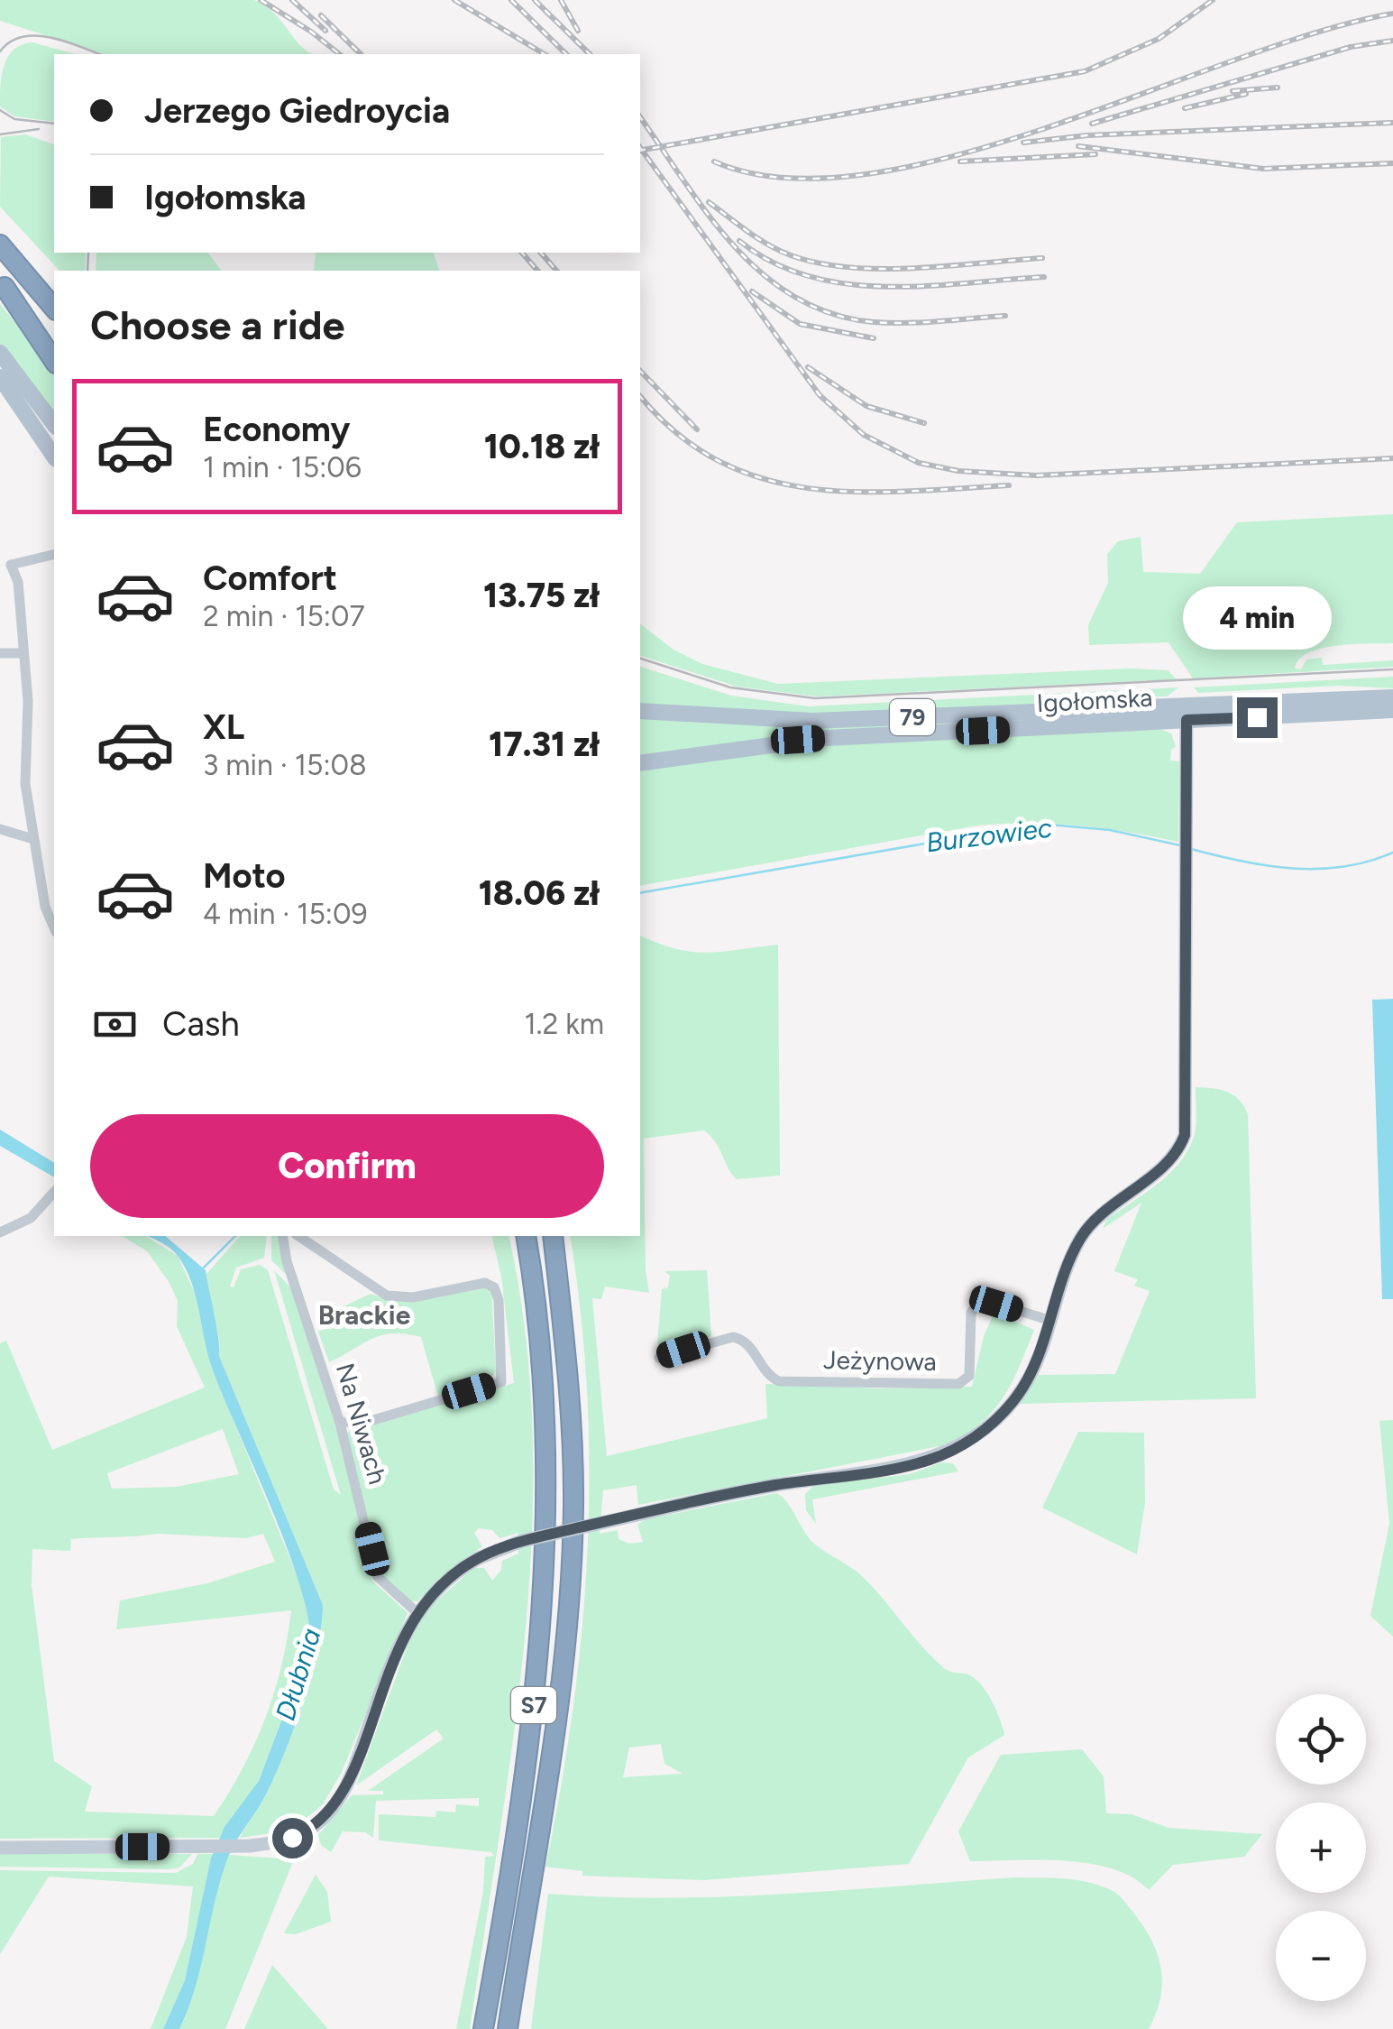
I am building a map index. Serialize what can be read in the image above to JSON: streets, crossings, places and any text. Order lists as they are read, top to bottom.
{
  "streets": {
    "highway": ["S7"],
    "main road": ["Igołomska", "79"],
    "street": ["Jeżynowa", "Na Niwach"]
  },
  "districts": ["Brackie"],
  "water": ["Burzowiec", "Dłubnia"],
  "page": {
    "banner": ["Jerzego Giedroycia", "Igołomska"],
    "heading": "Choose a ride",
    "list": [
      {
        "name": "Economy",
        "note": "1 min · 15:06",
        "value": "10.18 zł"
      },
      {
        "name": "Comfort",
        "note": "2 min · 15:07",
        "value": "13.75 zł"
      },
      {
        "name": "XL",
        "note": "3 min · 15:08",
        "value": "17.31 zł"
      },
      {
        "name": "Moto",
        "note": "4 min · 15:09",
        "value": "18.06 zł"
      }
    ],
    "bubble": "4 min",
    "pay": ["Cash", "1.2 km"],
    "buttons": "Confirm",
    "map_buttons": ["+", "−"]
  }
}
